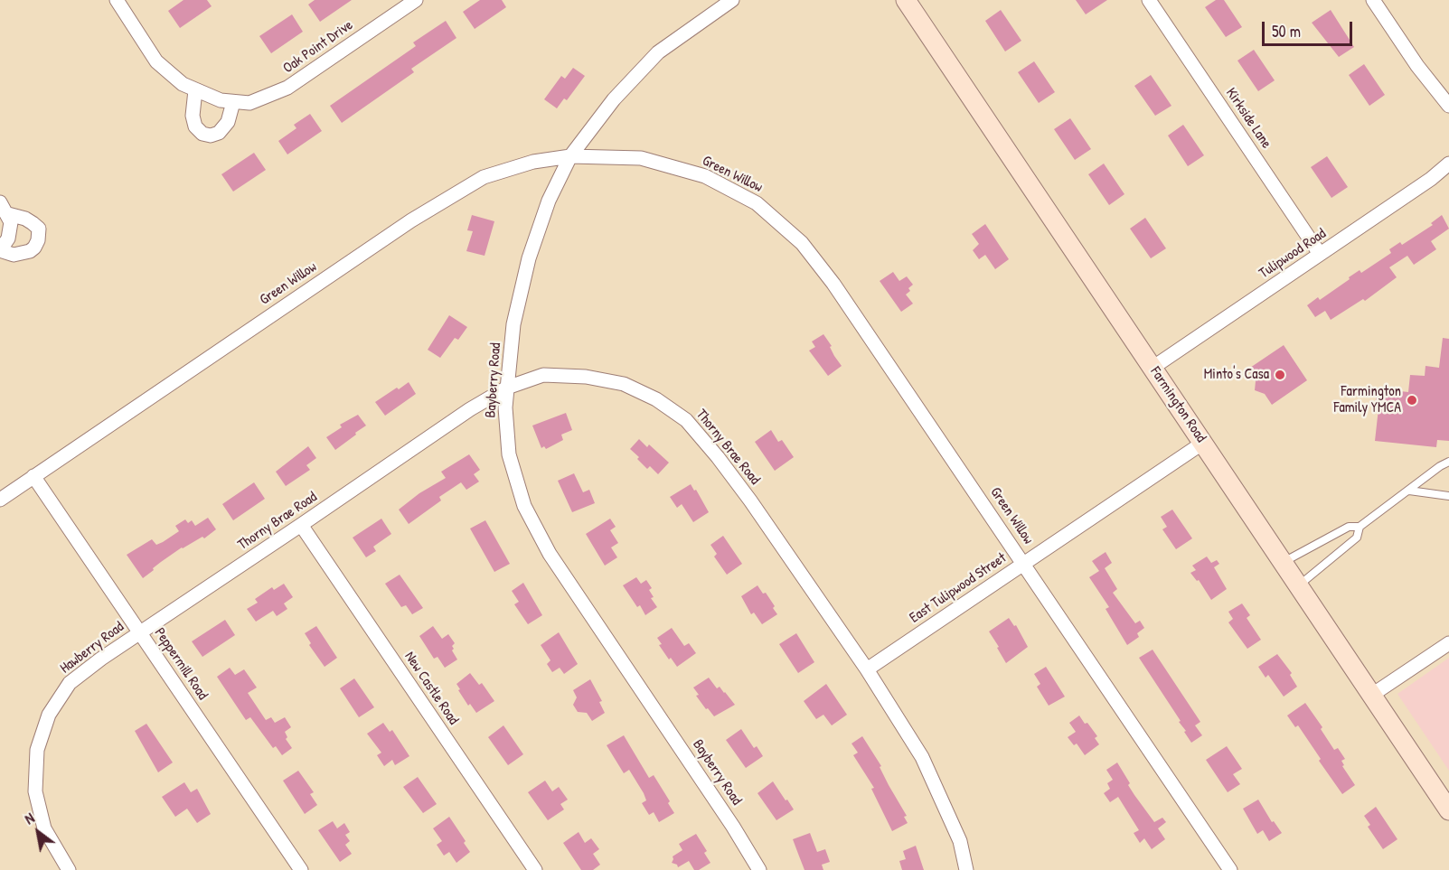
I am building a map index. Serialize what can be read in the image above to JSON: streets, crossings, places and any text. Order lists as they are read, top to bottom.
{
  "streets": {
    "street": [
      "Oak Point Drive",
      "Kirkside Lane",
      "Green Willow",
      "Tulipwood Road",
      "Bayberry Road",
      "Farmington Road",
      "Thorny Brae Road",
      "East Tulipwood Street",
      "Hawberry Road",
      "Peppermill Road",
      "New Castle Road"
    ]
  },
  "crossings": [
    ["Kirkside Lane", "Tulipwood Road"],
    ["Green Willow", "Bayberry Road"],
    ["Green Willow", "East Tulipwood Street"],
    ["Green Willow", "Peppermill Road"],
    ["Tulipwood Road", "Farmington Road"],
    ["Bayberry Road", "Thorny Brae Road"],
    ["Farmington Road", "East Tulipwood Street"],
    ["Thorny Brae Road", "East Tulipwood Street"],
    ["Thorny Brae Road", "Hawberry Road"],
    ["Thorny Brae Road", "Peppermill Road"],
    ["Thorny Brae Road", "New Castle Road"],
    ["Hawberry Road", "Peppermill Road"]
  ],
  "places": ["Minto's Casa", "Farmington Family YMCA"],
  "scale_bar": "50 m",
  "north": "top left"
}
